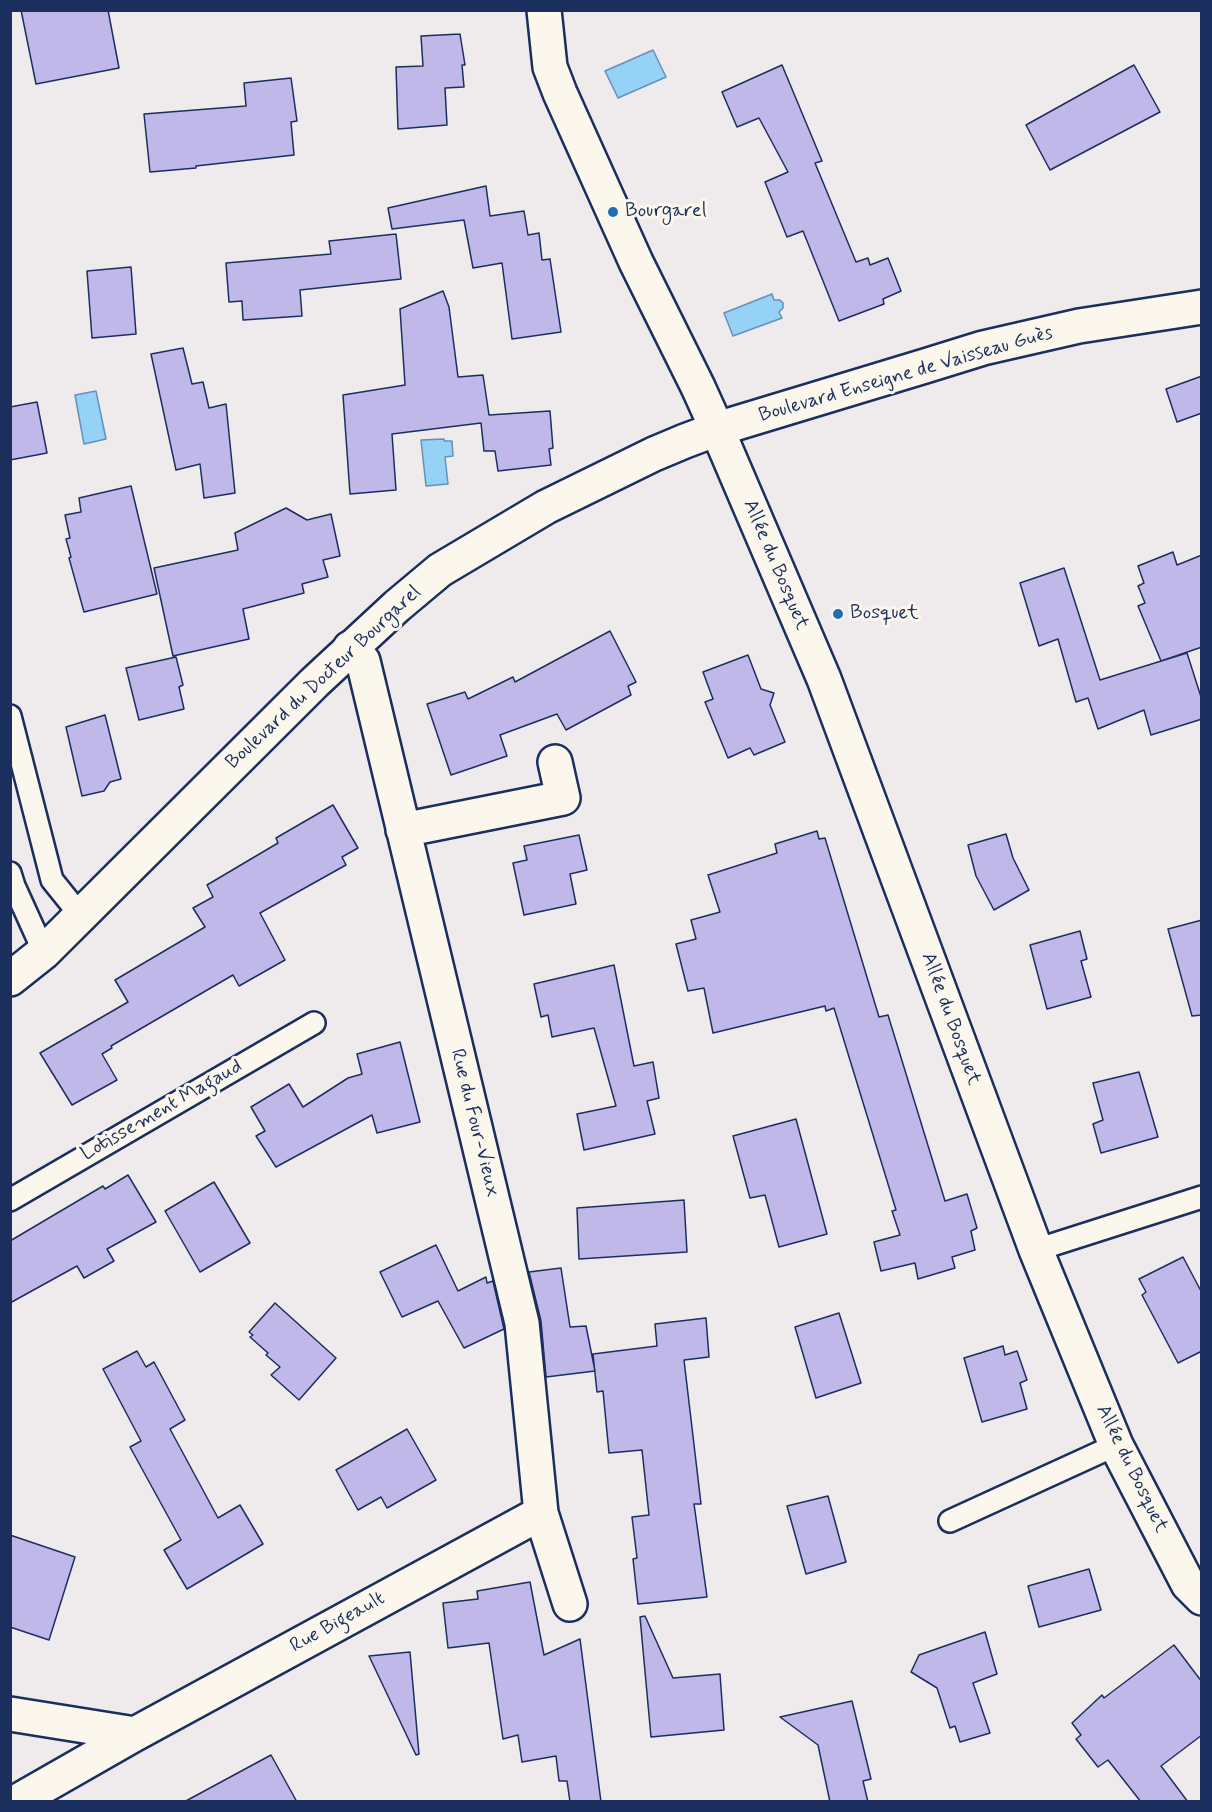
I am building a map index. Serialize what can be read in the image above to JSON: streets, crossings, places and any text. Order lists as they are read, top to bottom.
{
  "streets": {
    "street": [
      "Boulevard Enseigne de Vaisseau Guès",
      "Allée du Bosquet",
      "Boulevard du Docteur Bourgarel",
      "Rue du Four-Vieux",
      "Rue Bigeault"
    ],
    "lane": ["Lotissement Magaud"]
  },
  "crossings": [
    ["Boulevard Enseigne de Vaisseau Guès", "Allée du Bosquet"],
    ["Boulevard Enseigne de Vaisseau Guès", "Boulevard du Docteur Bourgarel"],
    ["Allée du Bosquet", "Boulevard du Docteur Bourgarel"],
    ["Boulevard du Docteur Bourgarel", "Rue du Four-Vieux"],
    ["Rue du Four-Vieux", "Rue Bigeault"]
  ],
  "places": ["Bourgarel", "Bosquet"]
}
